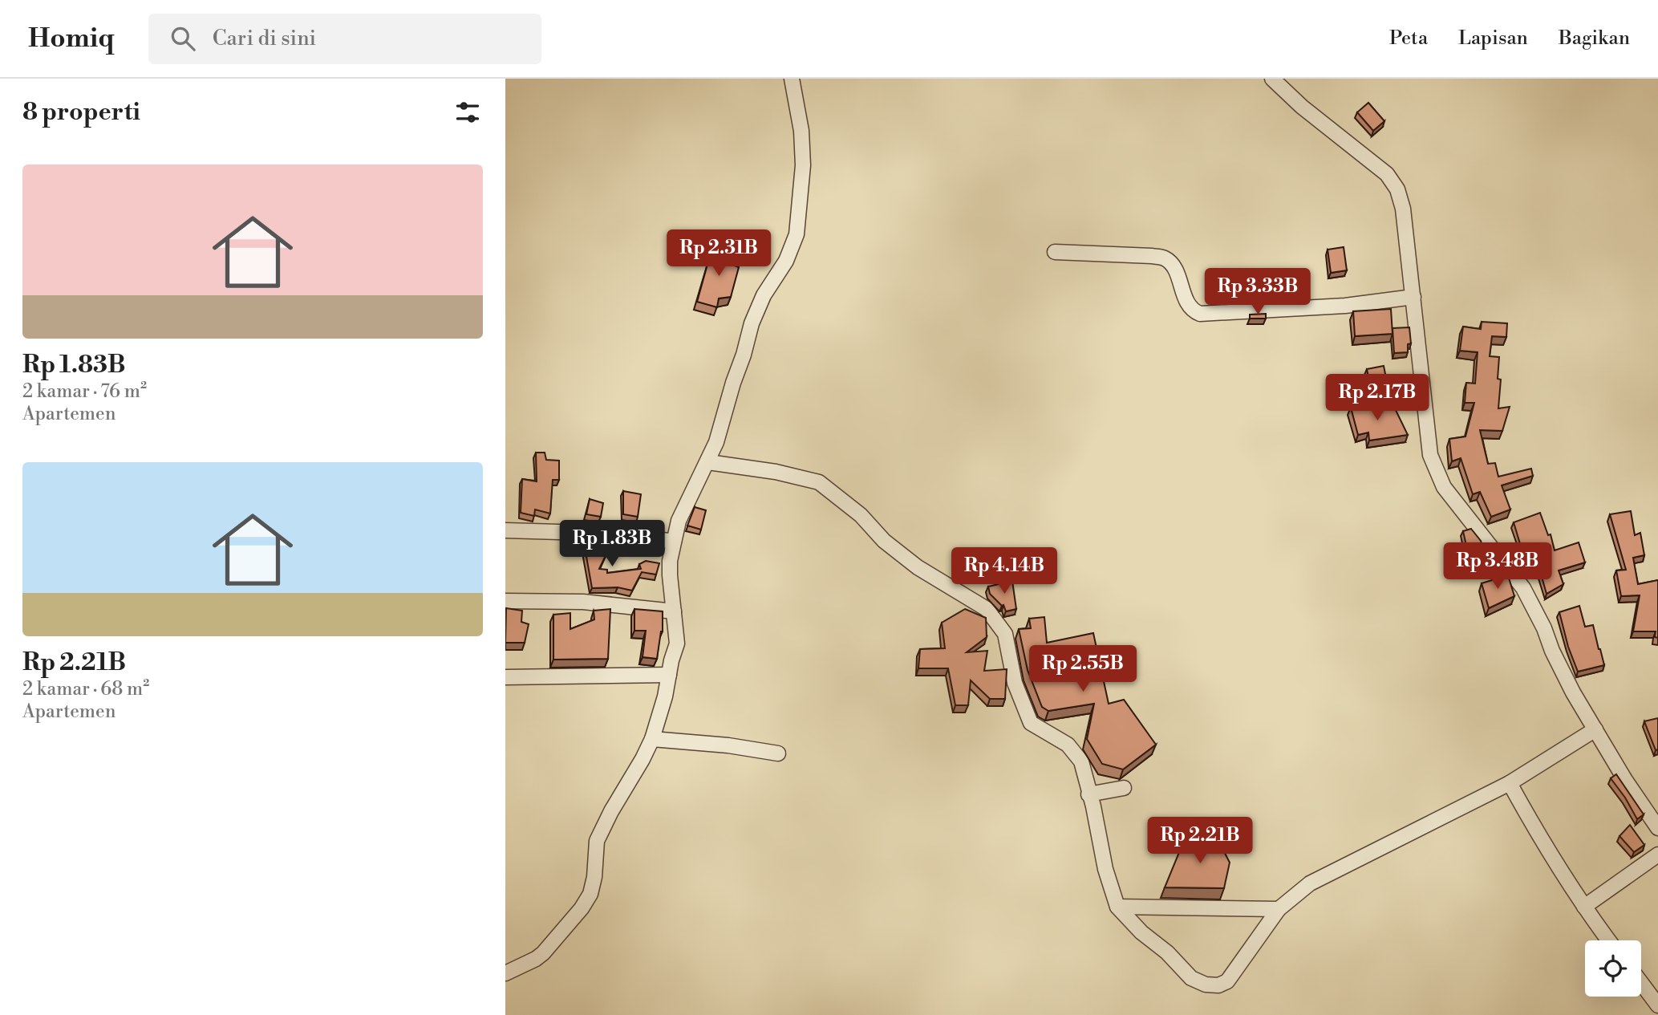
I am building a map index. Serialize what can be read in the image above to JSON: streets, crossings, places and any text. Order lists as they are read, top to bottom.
{
  "page": {
    "header": "Homiq",
    "search": "Cari di sini",
    "nav": ["Peta", "Lapisan", "Bagikan"],
    "heading": "8 properti",
    "list": [
      {
        "name": "Rp 1.83B",
        "note": "2 kamar · 76 m² · Apartemen"
      },
      {
        "name": "Rp 2.21B",
        "note": "2 kamar · 68 m² · Apartemen"
      }
    ],
    "price": [
      "Rp 2.31B",
      "Rp 3.33B",
      "Rp 2.17B",
      "Rp 1.83B",
      "Rp 3.48B",
      "Rp 4.14B",
      "Rp 2.55B",
      "Rp 2.21B"
    ]
  }
}
